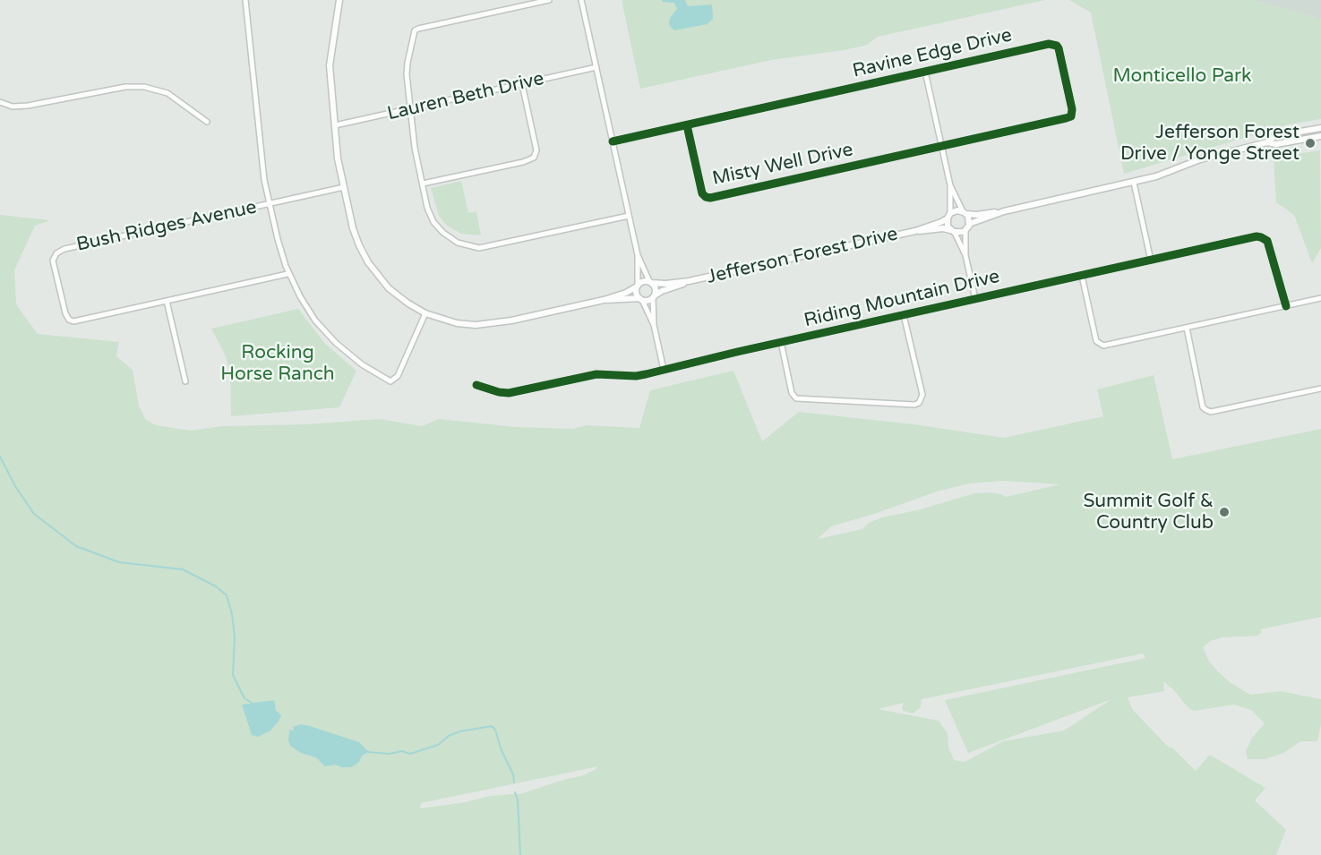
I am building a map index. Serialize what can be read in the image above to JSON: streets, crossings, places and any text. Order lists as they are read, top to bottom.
{
  "streets": {
    "street": [
      "Ravine Edge Drive",
      "Lauren Beth Drive",
      "Misty Well Drive",
      "Bush Ridges Avenue",
      "Jefferson Forest Drive",
      "Riding Mountain Drive"
    ]
  },
  "crossings": [
    ["Ravine Edge Drive", "Misty Well Drive"]
  ],
  "parks": ["Monticello Park", "Rocking Horse Ranch"],
  "places": ["Jefferson Forest Drive / Yonge Street", "Summit Golf & Country Club"]
}
